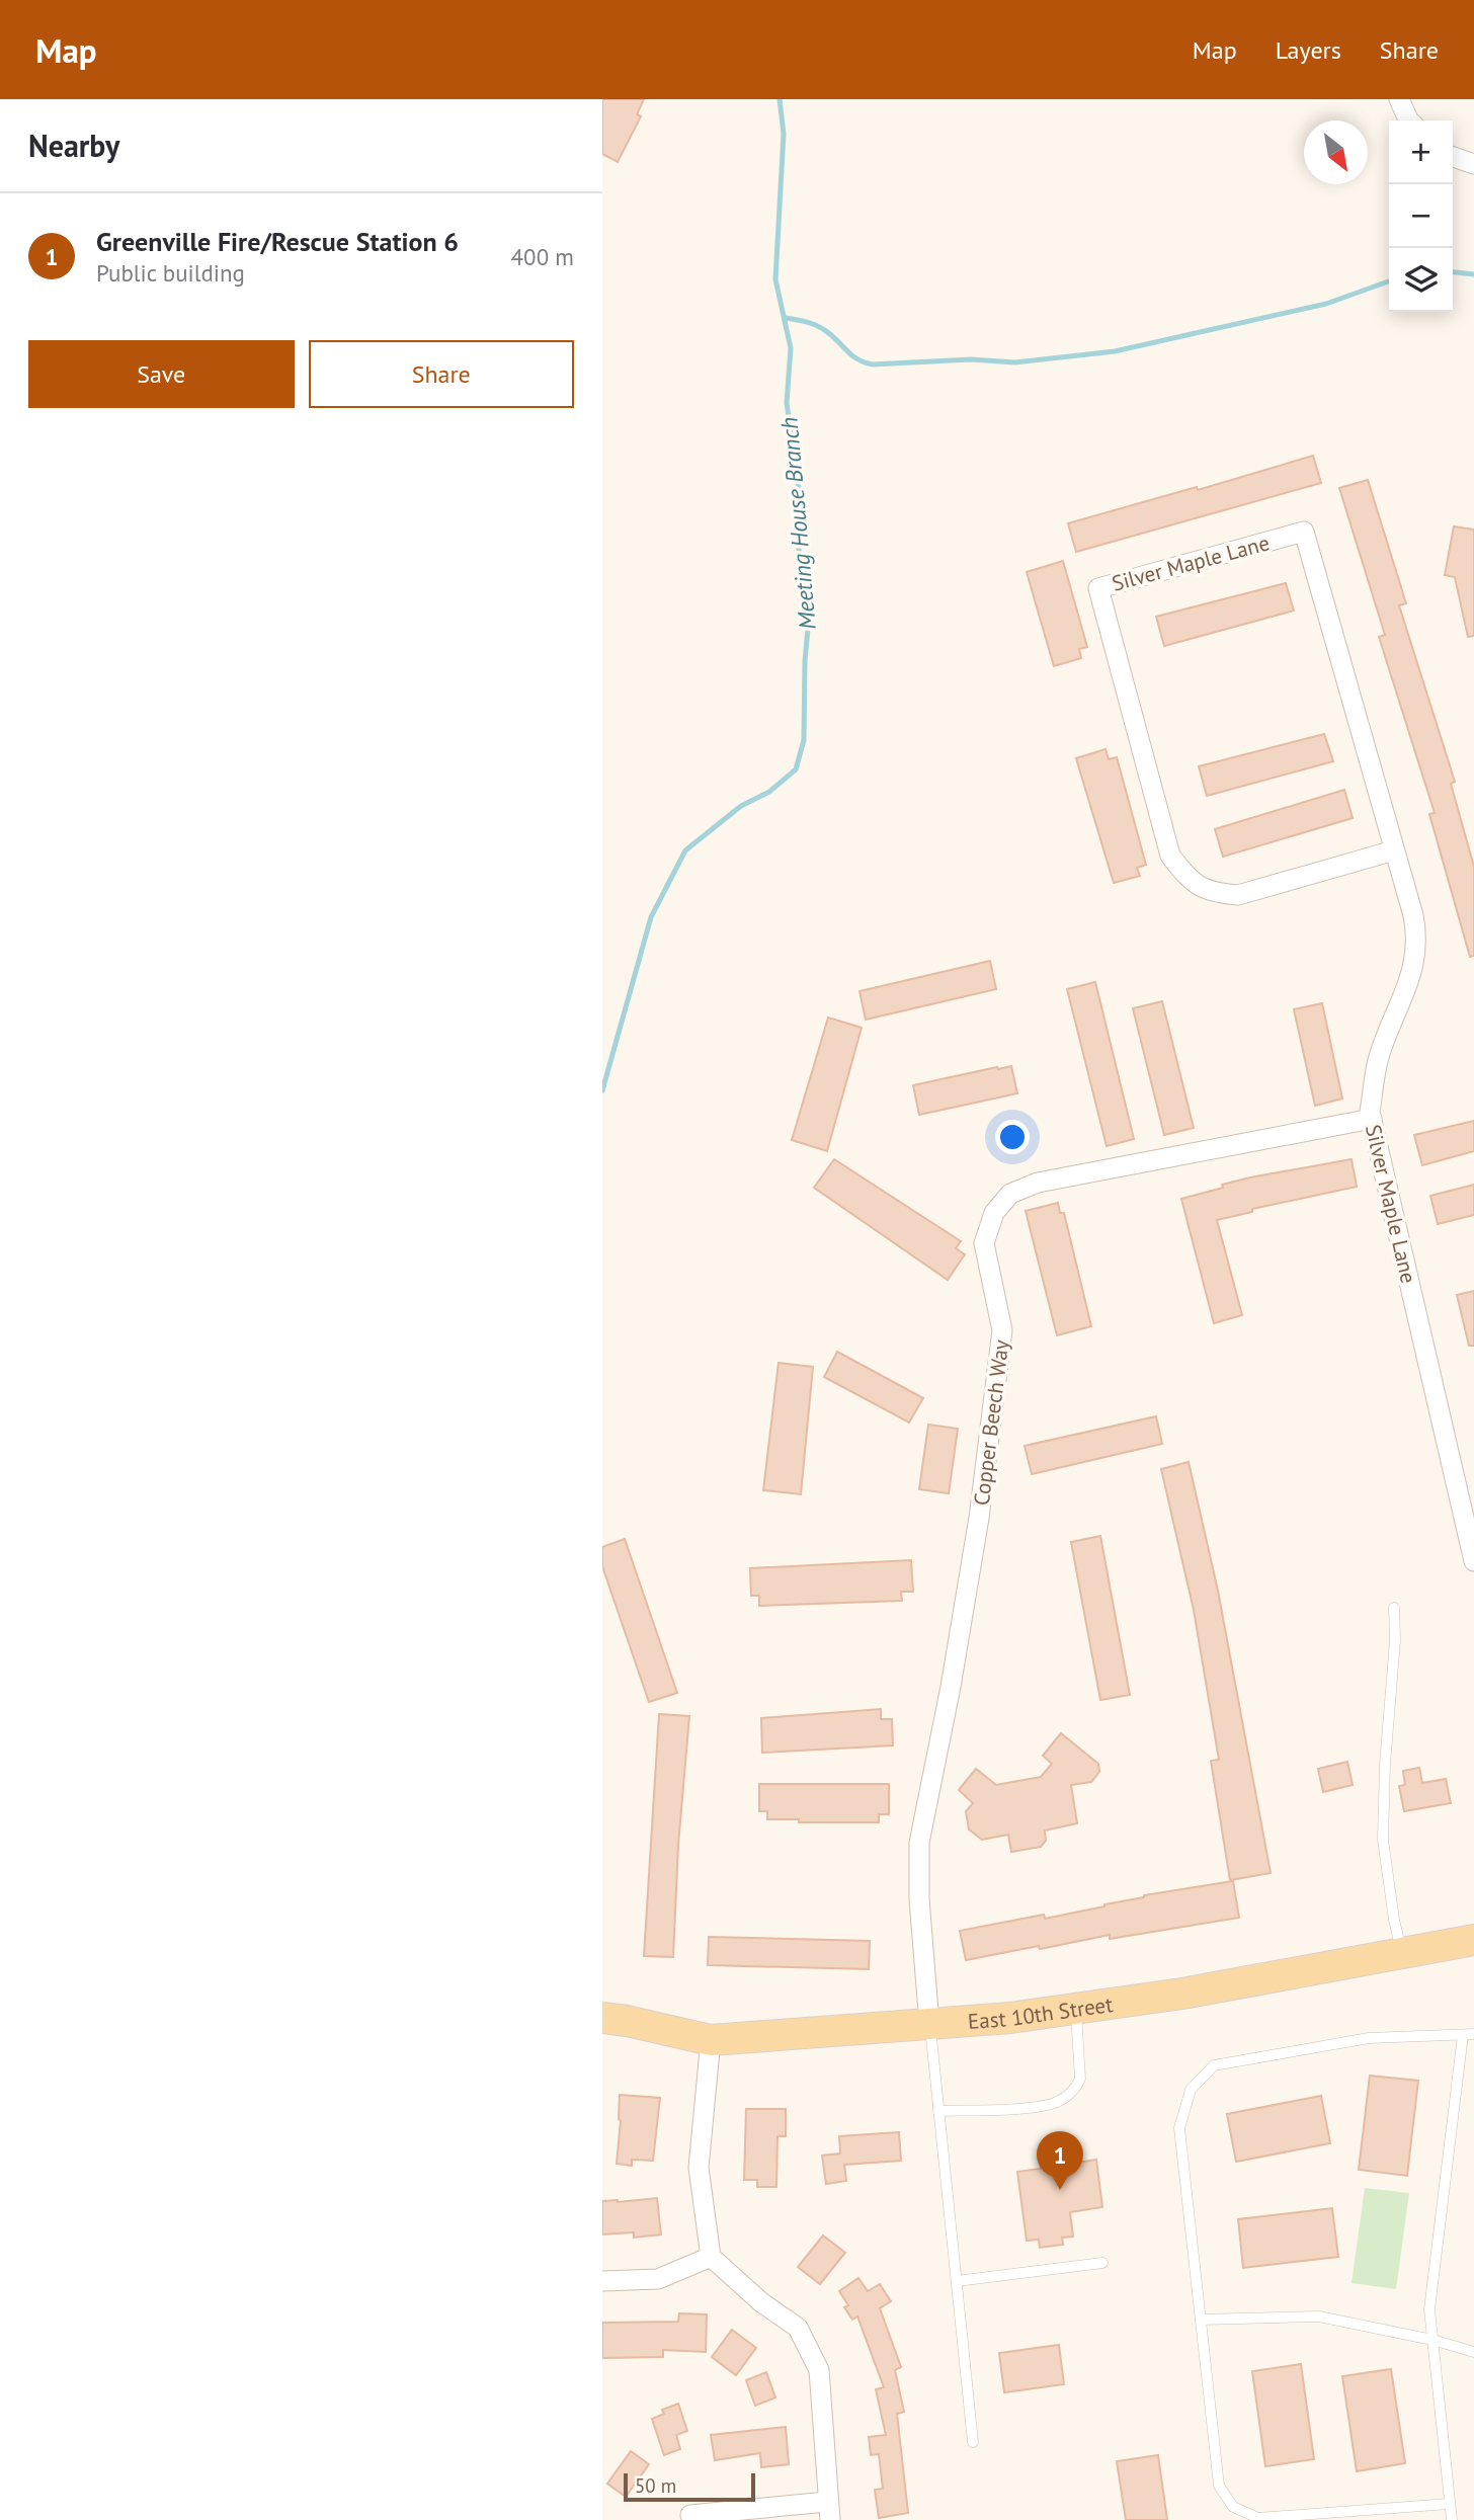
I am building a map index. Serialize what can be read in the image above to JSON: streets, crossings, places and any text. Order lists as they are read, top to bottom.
{
  "streets": {
    "main road": ["East 10th Street"],
    "street": ["Silver Maple Lane", "Copper Beech Way"]
  },
  "crossings": [
    ["Silver Maple Lane", "Copper Beech Way"],
    ["Copper Beech Way", "East 10th Street"]
  ],
  "water": ["Meeting House Branch"],
  "scale_bar": "50 m",
  "north": "bottom right",
  "page": {
    "header": "Map",
    "nav": ["Map", "Layers", "Share"],
    "heading": "Nearby",
    "map_buttons": ["+", "−"],
    "list": [
      {
        "mark": "1",
        "name": "Greenville Fire/Rescue Station 6",
        "note": "Public building",
        "value": "400 m"
      }
    ],
    "buttons": ["Save", "Share"],
    "pins": "1",
    "scale": "50 m"
  }
}
